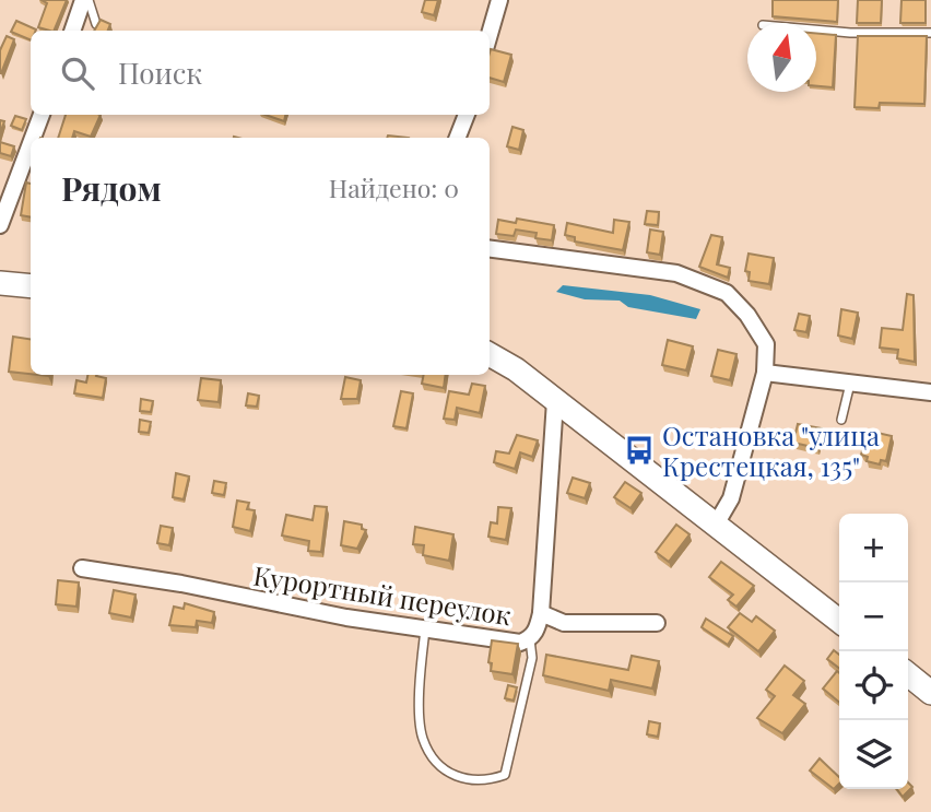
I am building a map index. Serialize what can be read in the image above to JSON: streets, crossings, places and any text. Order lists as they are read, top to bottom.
{
  "streets": {
    "street": ["Курортный переулок"]
  },
  "places": {
    "bus stop": ["Остановка \"улица Крестецкая, 135\""]
  },
  "north": "top",
  "page": {
    "search": "Поиск",
    "heading": ["Рядом", "Найдено: 0"],
    "map_buttons": ["+", "−"]
  }
}
